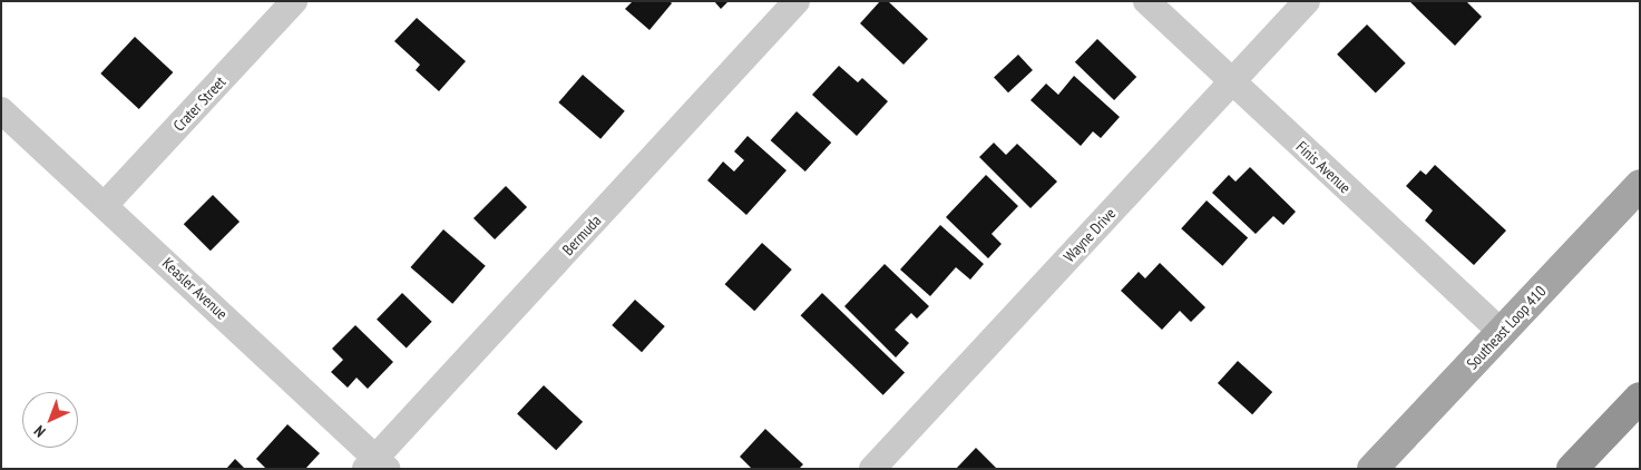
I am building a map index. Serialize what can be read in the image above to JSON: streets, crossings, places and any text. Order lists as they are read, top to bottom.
{
  "streets": {
    "main road": ["Southeast Loop 410"],
    "street": [
      "Crater Street",
      "Finis Avenue",
      "Bermuda",
      "Wayne Drive",
      "Keasler Avenue"
    ]
  },
  "crossings": [
    ["Crater Street", "Keasler Avenue"],
    ["Finis Avenue", "Wayne Drive"],
    ["Finis Avenue", "Southeast Loop 410"],
    ["Bermuda", "Keasler Avenue"]
  ],
  "north": "bottom left"
}
